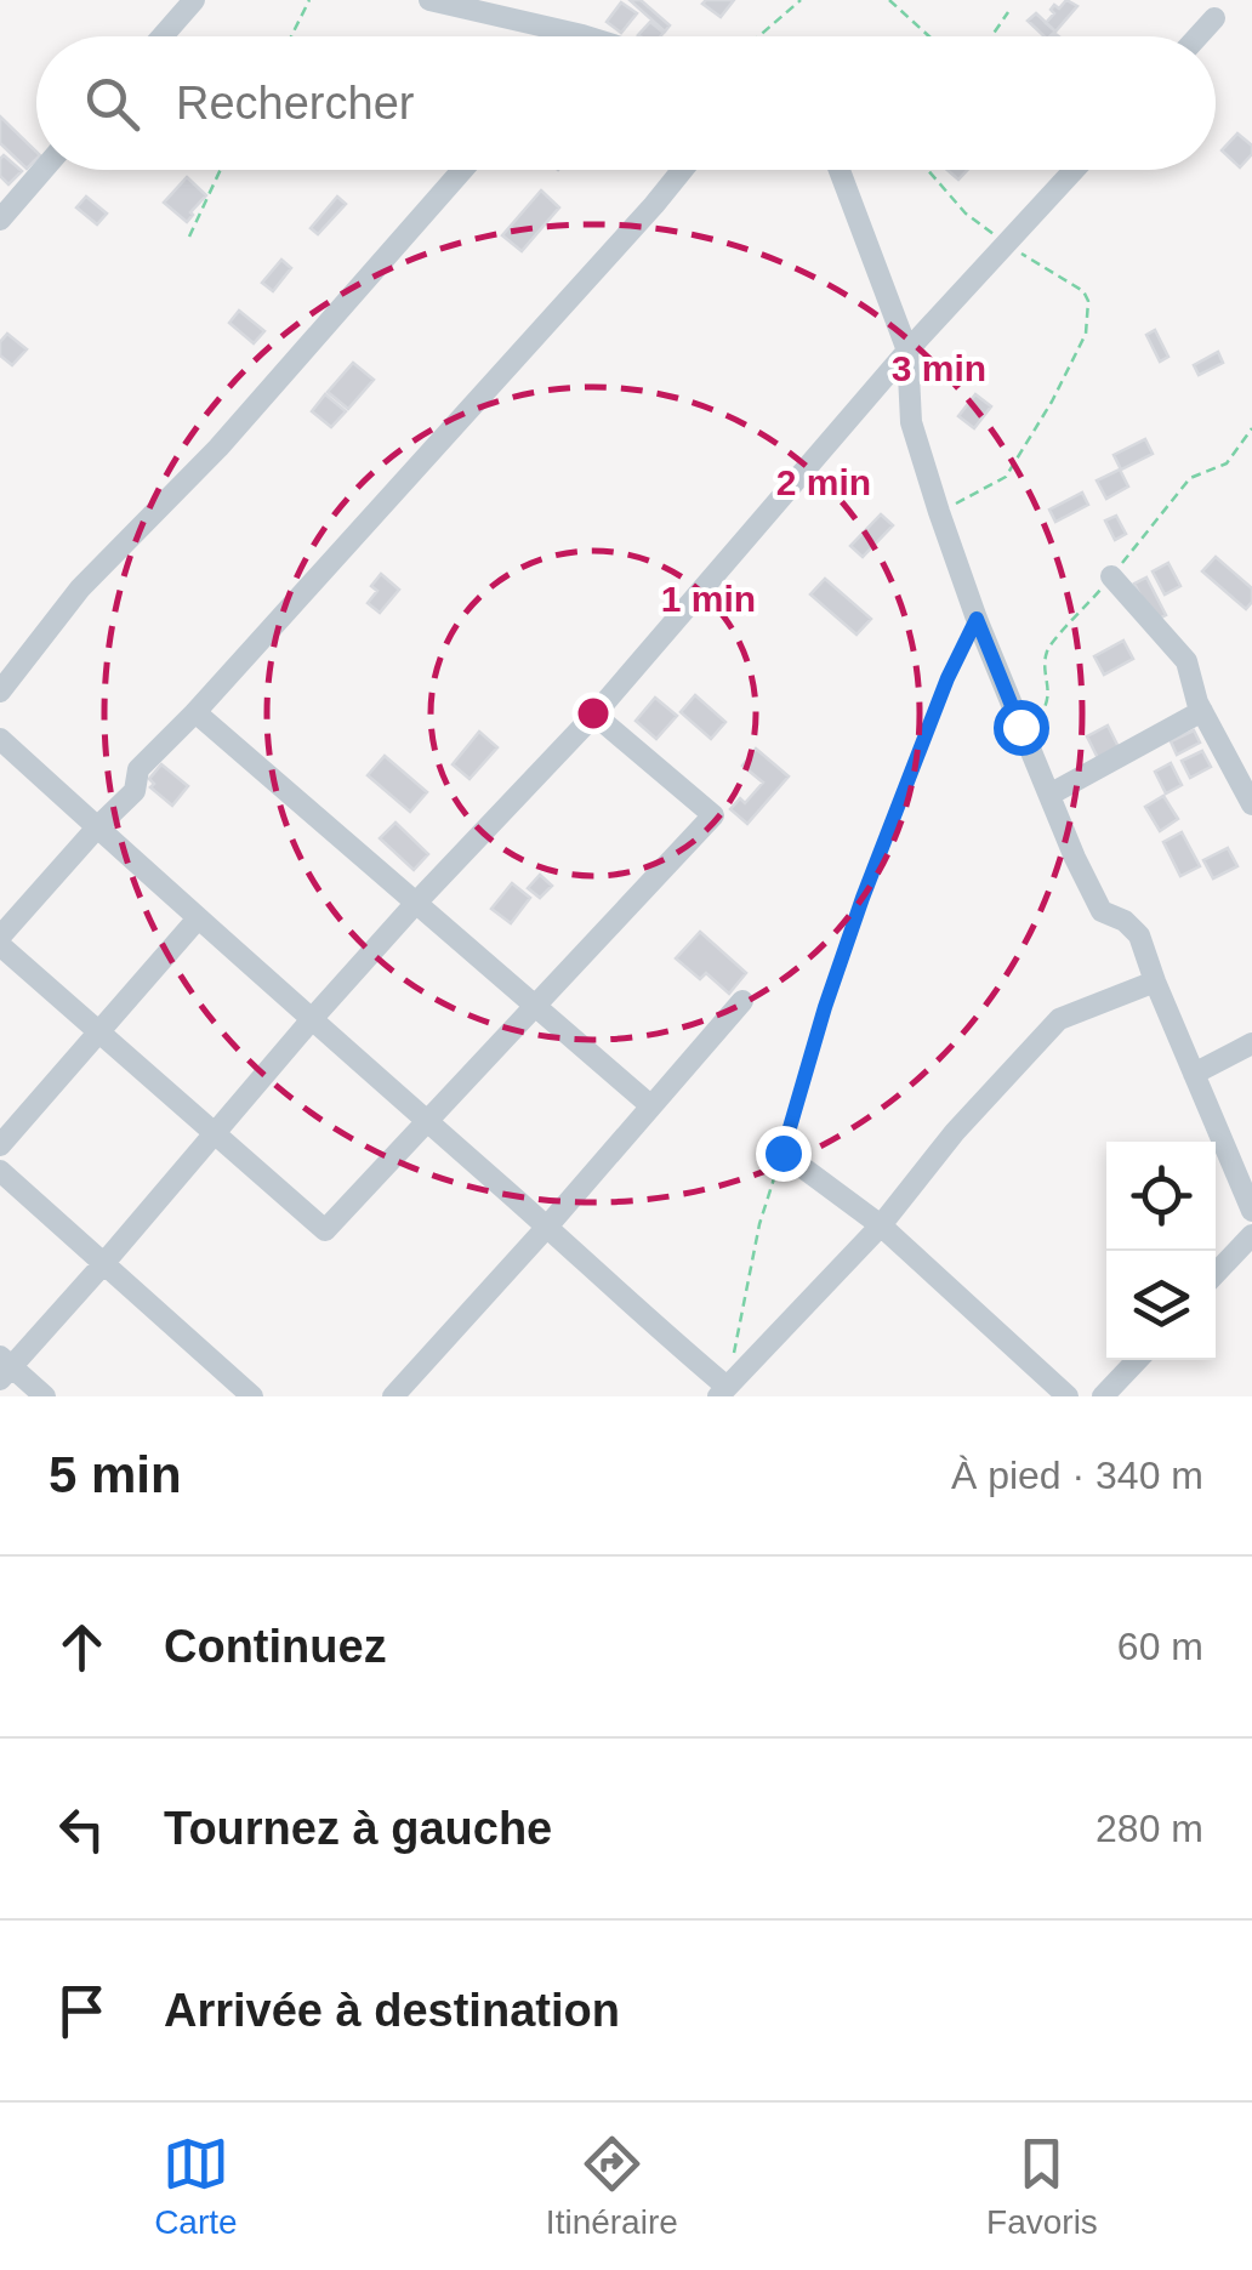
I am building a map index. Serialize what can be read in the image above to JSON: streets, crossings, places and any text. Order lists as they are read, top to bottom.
{
  "page": {
    "search": "Rechercher",
    "heading": ["5 min", "À pied · 340 m"],
    "list": [
      ["Continuez", "60 m"],
      ["Tournez à gauche", "280 m"],
      "Arrivée à destination"
    ],
    "nav": ["Carte", "Itinéraire", "Favoris"]
  },
  "rings": ["3 min", "2 min", "1 min"]
}
